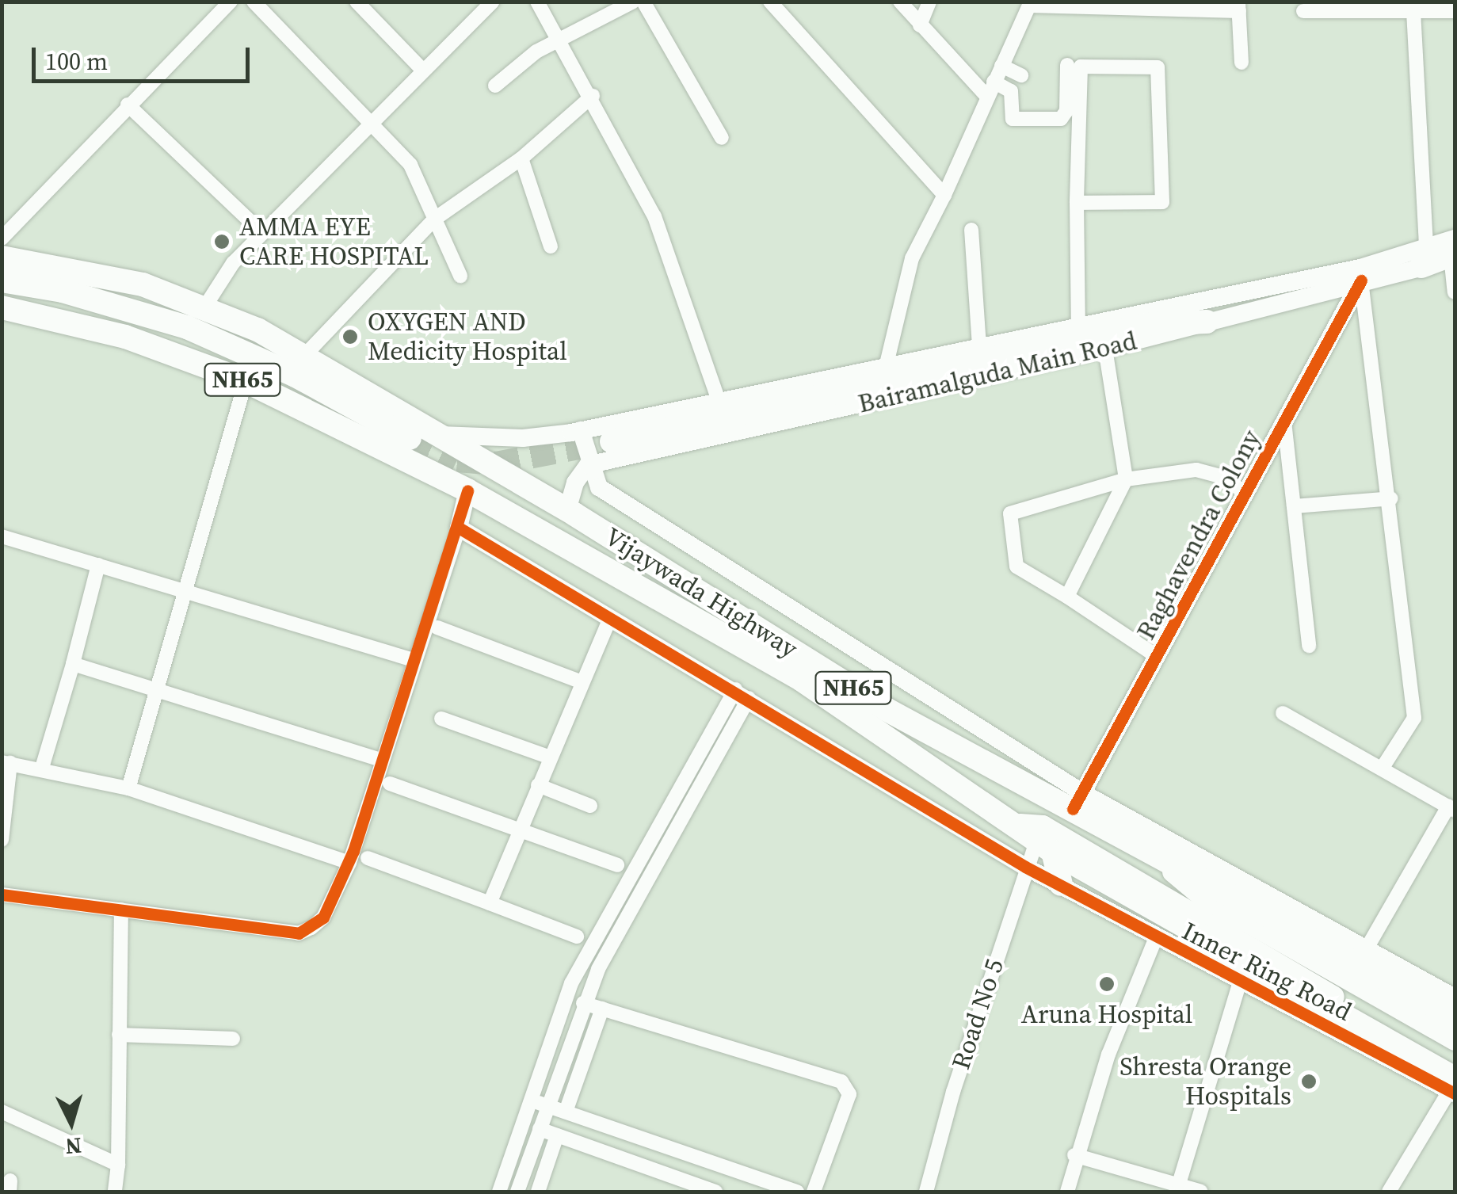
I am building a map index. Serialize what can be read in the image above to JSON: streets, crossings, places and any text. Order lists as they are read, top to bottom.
{
  "streets": {
    "highway": ["NH65", "Vijaywada Highway"],
    "street": [
      "Bairamalguda Main Road",
      "Raghavendra Colony",
      "Inner Ring Road",
      "Road No 5"
    ]
  },
  "crossings": [
    ["Bairamalguda Main Road", "Raghavendra Colony"],
    ["NH65", "Vijaywada Highway"],
    ["NH65", "Inner Ring Road"],
    ["NH65", "Road No 5"],
    ["Raghavendra Colony", "Vijaywada Highway"],
    ["Vijaywada Highway", "Road No 5"],
    ["Inner Ring Road", "Road No 5"]
  ],
  "places": [
    "AMMA EYE CARE HOSPITAL",
    "OXYGEN AND Medicity Hospital",
    "Aruna Hospital",
    "Shresta Orange Hospitals"
  ],
  "scale_bar": "100 m",
  "north": "bottom"
}
